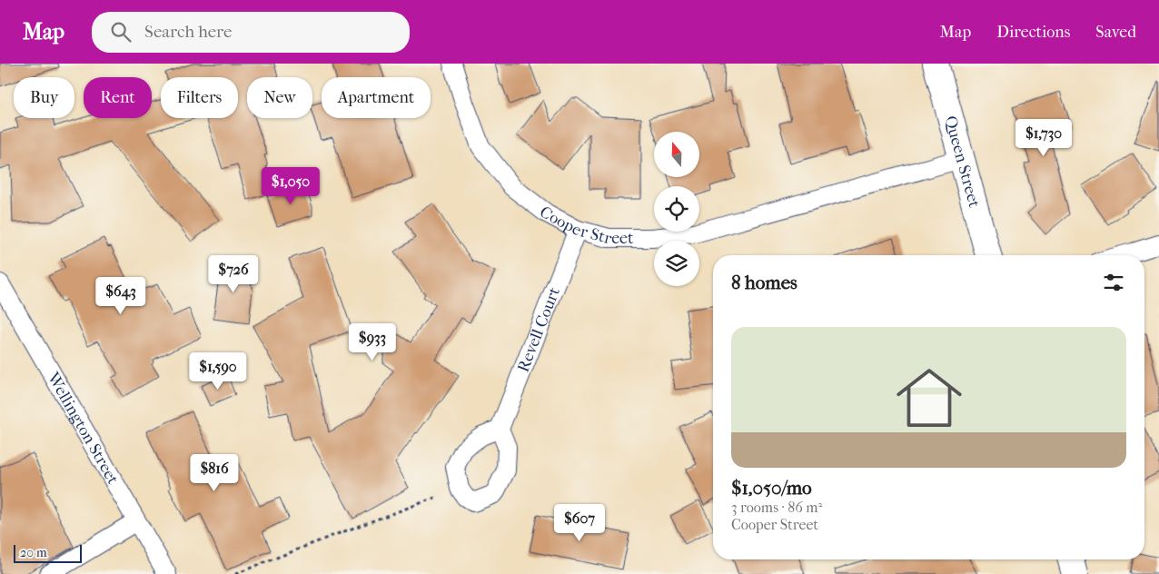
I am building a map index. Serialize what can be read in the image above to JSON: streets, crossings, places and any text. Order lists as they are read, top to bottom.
{
  "streets": {
    "street": [
      "Queen Street",
      "Cooper Street",
      "Revell Court",
      "Wellington Street"
    ]
  },
  "crossings": [
    ["Queen Street", "Cooper Street"],
    ["Cooper Street", "Revell Court"]
  ],
  "scale_bar": "20 m",
  "north": "top",
  "page": {
    "header": "Map",
    "search": "Search here",
    "nav": ["Map", "Directions", "Saved"],
    "chip": [
      "Buy",
      "Rent",
      "Filters",
      "New",
      "Apartment"
    ],
    "price": [
      "$1,730",
      "$1,050",
      "$726",
      "$643",
      "$933",
      "$1,590",
      "$816",
      "$607"
    ],
    "heading": "8 homes",
    "list": [
      {
        "name": "$1,050/mo",
        "note": "3 rooms · 86 m² · Cooper Street"
      }
    ],
    "scale": "20 m"
  }
}
